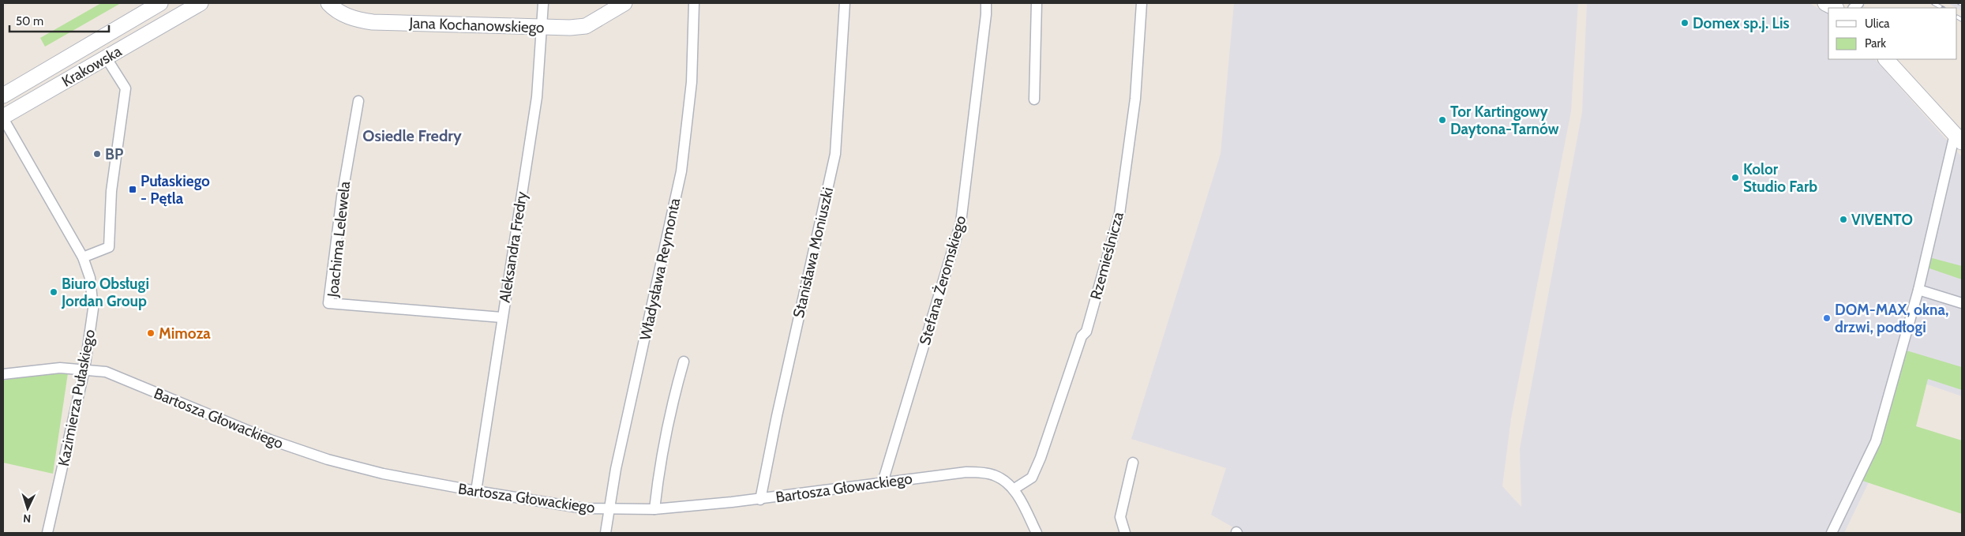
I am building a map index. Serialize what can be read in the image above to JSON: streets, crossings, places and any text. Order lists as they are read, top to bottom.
{
  "streets": {
    "street": [
      "Jana Kochanowskiego",
      "Krakowska",
      "Joachima Lelewela",
      "Aleksandra Fredry",
      "Stanisława Moniuszki",
      "Rzemieślnicza",
      "Władysława Reymonta",
      "Stefana Żeromskiego",
      "Kazimierza Pułaskiego",
      "Bartosza Głowackiego"
    ]
  },
  "crossings": [
    ["Jana Kochanowskiego", "Aleksandra Fredry"],
    ["Krakowska", "Kazimierza Pułaskiego"],
    ["Joachima Lelewela", "Aleksandra Fredry"],
    ["Aleksandra Fredry", "Bartosza Głowackiego"],
    ["Stanisława Moniuszki", "Bartosza Głowackiego"],
    ["Rzemieślnicza", "Bartosza Głowackiego"],
    ["Władysława Reymonta", "Bartosza Głowackiego"],
    ["Stefana Żeromskiego", "Bartosza Głowackiego"],
    ["Kazimierza Pułaskiego", "Bartosza Głowackiego"]
  ],
  "districts": ["Osiedle Fredry"],
  "places": {
    "other": [
      "Domex sp.j. Lis",
      "Tor Kartingowy Daytona-Tarnów",
      "BP",
      "Kolor Studio Farb",
      "VIVENTO",
      "Biuro Obsługi Jordan Group",
      "DOM-MAX, okna, drzwi, podłogi",
      "Mimoza"
    ],
    "transit": ["Pułaskiego - Pętla"]
  },
  "legend": ["Ulica", "Park"],
  "scale_bar": "50 m",
  "north": "bottom"
}
